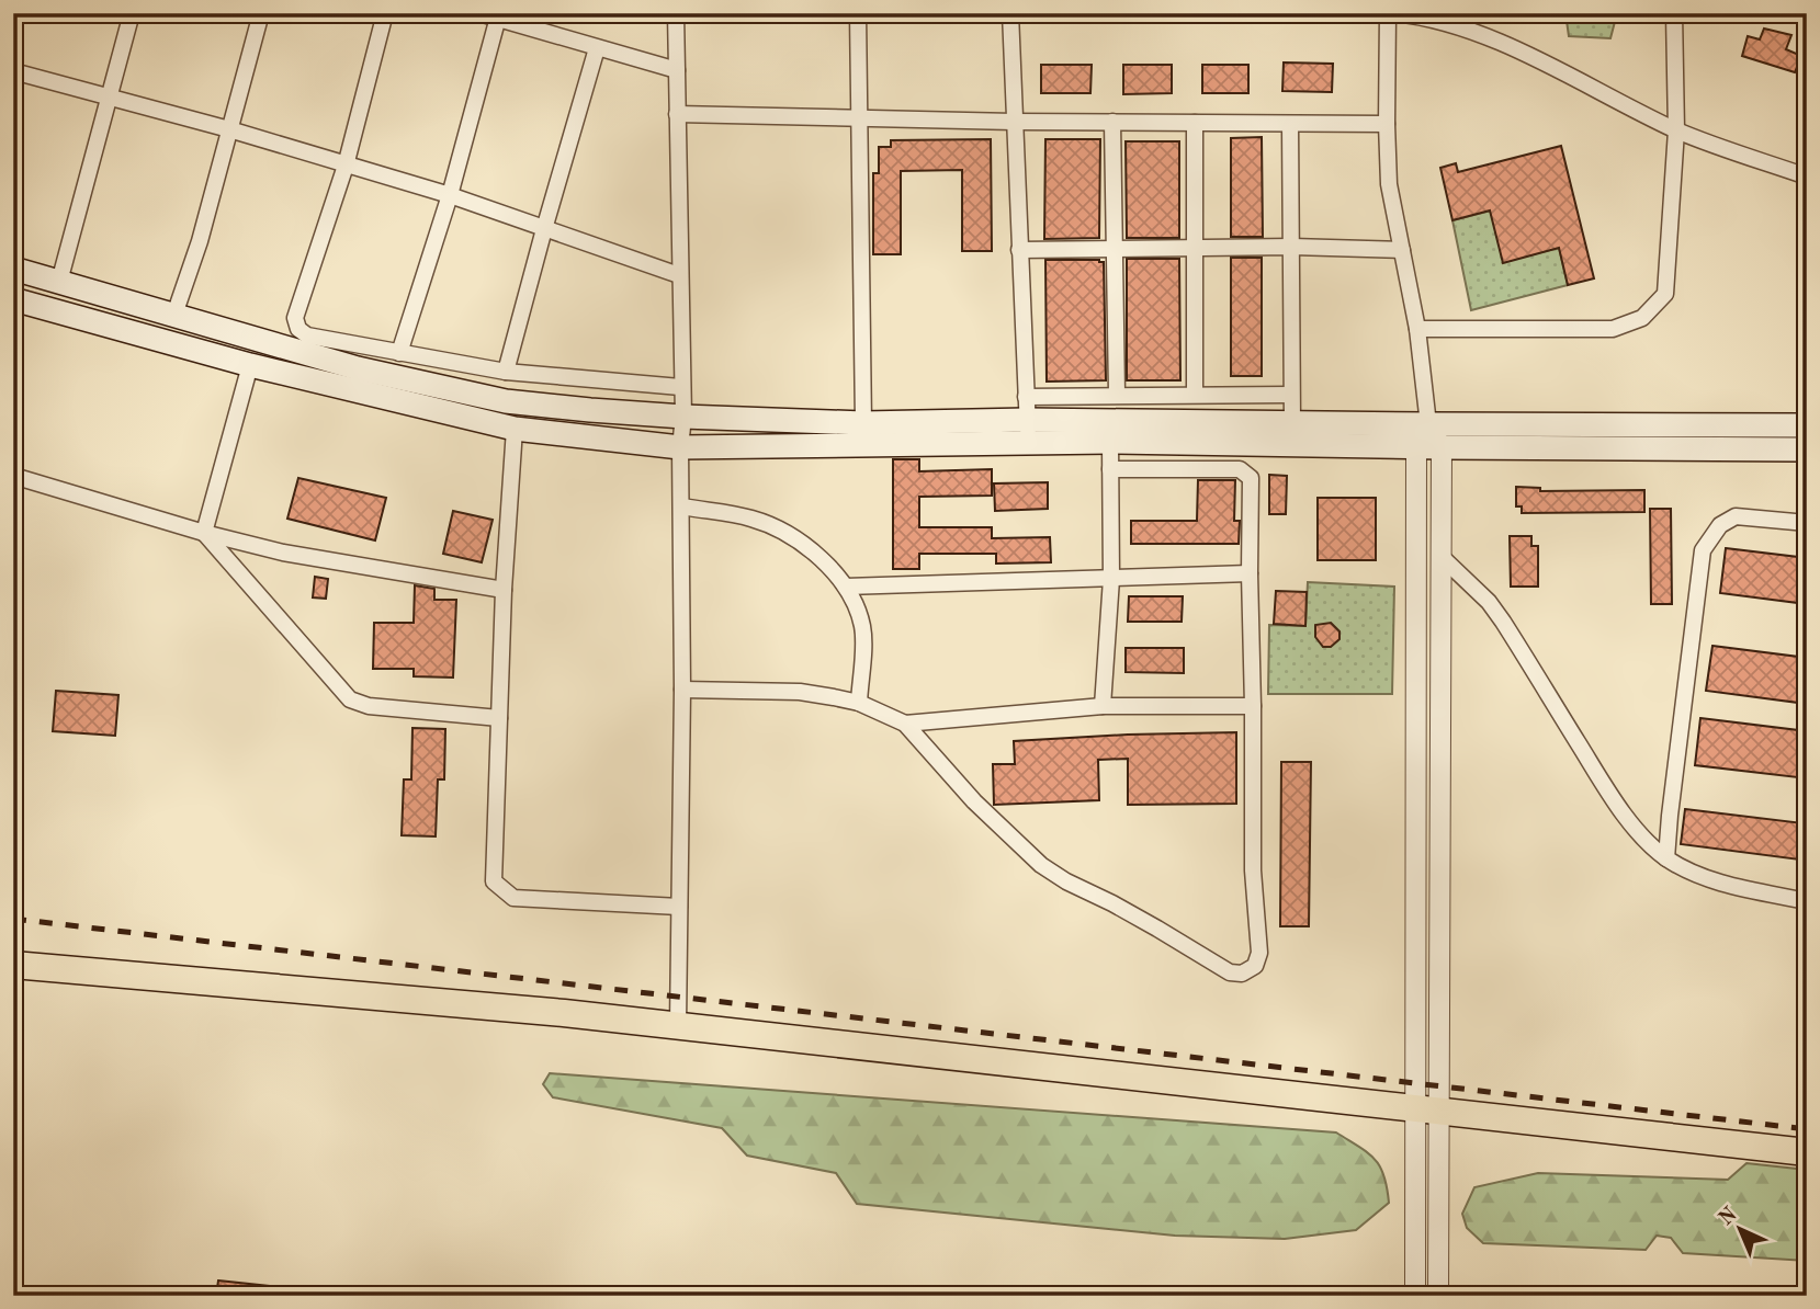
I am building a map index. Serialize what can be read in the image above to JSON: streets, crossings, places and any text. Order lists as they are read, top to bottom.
{
  "north": "top left"
}
